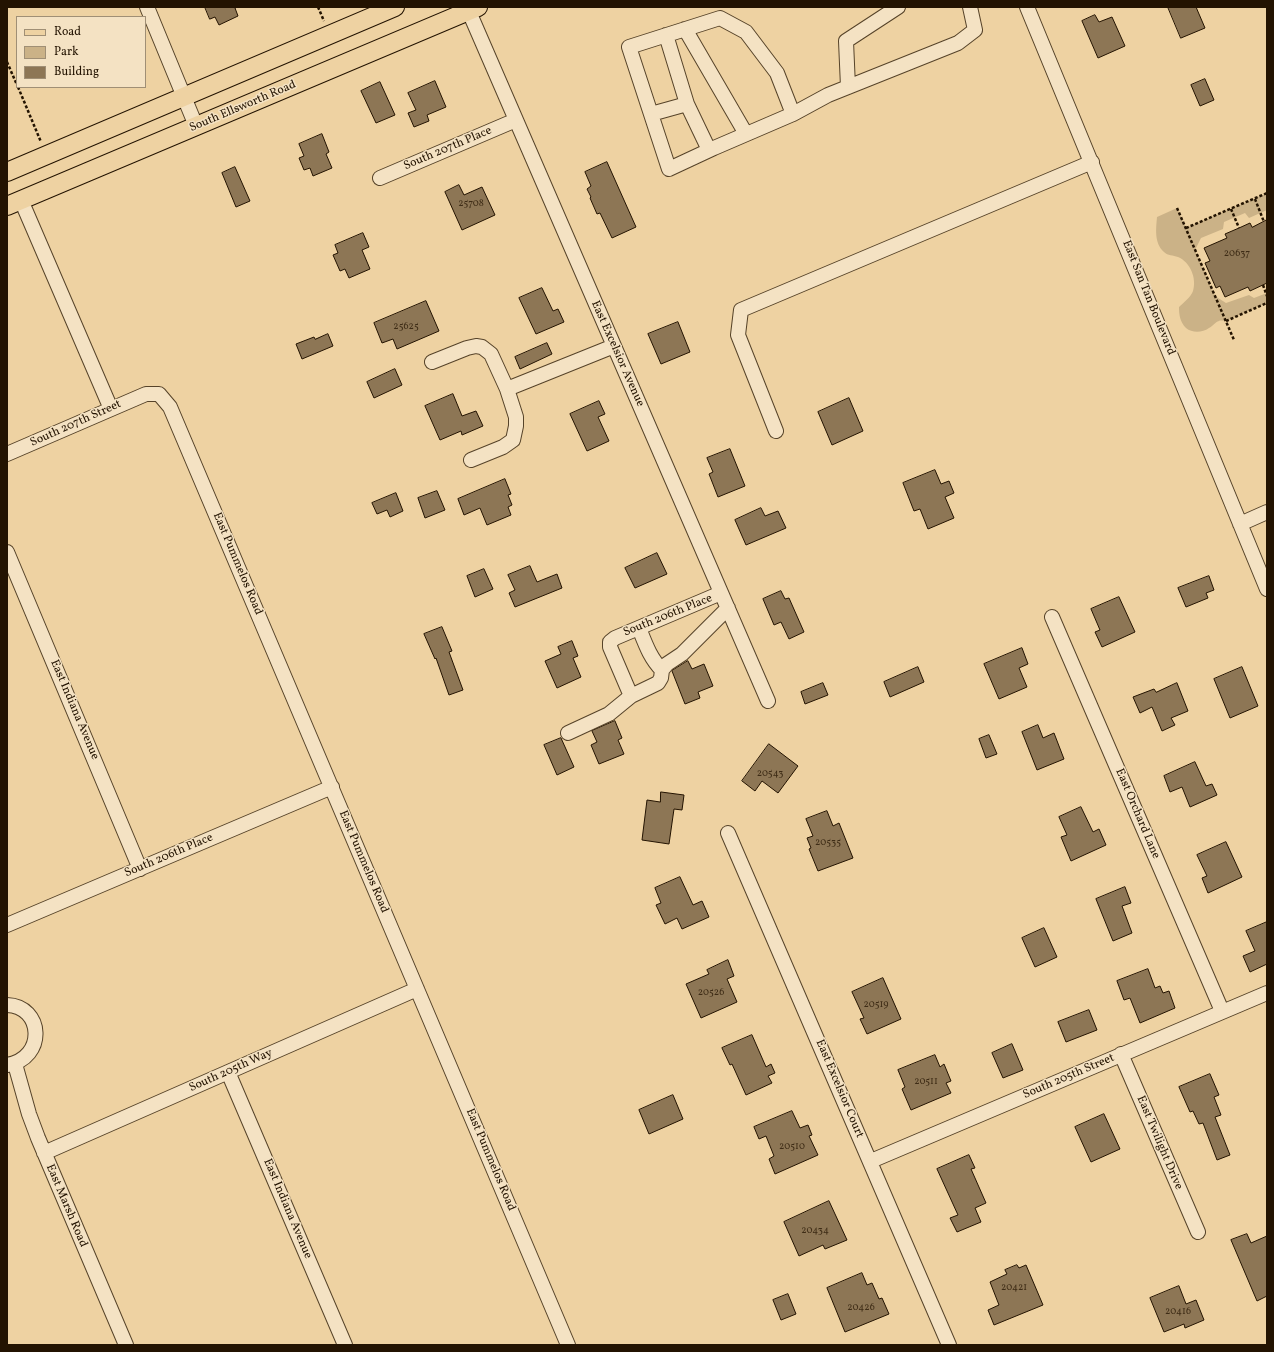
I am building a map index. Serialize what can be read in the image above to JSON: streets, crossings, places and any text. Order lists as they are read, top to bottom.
{
  "streets": {
    "main road": ["South Ellsworth Road"],
    "street": [
      "South 207th Place",
      "East San Tan Boulevard",
      "East Excelsior Avenue",
      "South 207th Street",
      "East Pummelos Road",
      "South 206th Place",
      "East Indiana Avenue",
      "East Orchard Lane",
      "South 205th Way",
      "South 205th Street",
      "East Excelsior Court",
      "East Twilight Drive",
      "East Marsh Road"
    ]
  },
  "crossings": [
    ["South Ellsworth Road", "East Excelsior Avenue"],
    ["South 207th Place", "East Excelsior Avenue"],
    ["East Excelsior Avenue", "South 206th Place"],
    ["South 207th Street", "East Pummelos Road"],
    ["East Pummelos Road", "South 206th Place"],
    ["East Pummelos Road", "South 205th Way"],
    ["South 206th Place", "East Indiana Avenue"],
    ["East Indiana Avenue", "South 205th Way"],
    ["East Orchard Lane", "South 205th Street"],
    ["South 205th Way", "East Marsh Road"],
    ["South 205th Street", "East Excelsior Court"],
    ["South 205th Street", "East Twilight Drive"]
  ],
  "house_numbers": [
    "25708",
    "20637",
    "25625",
    "20543",
    "20535",
    "20526",
    "20519",
    "20511",
    "20510",
    "20434",
    "20421",
    "20426",
    "20416"
  ],
  "legend": ["Road", "Park", "Building"]
}
